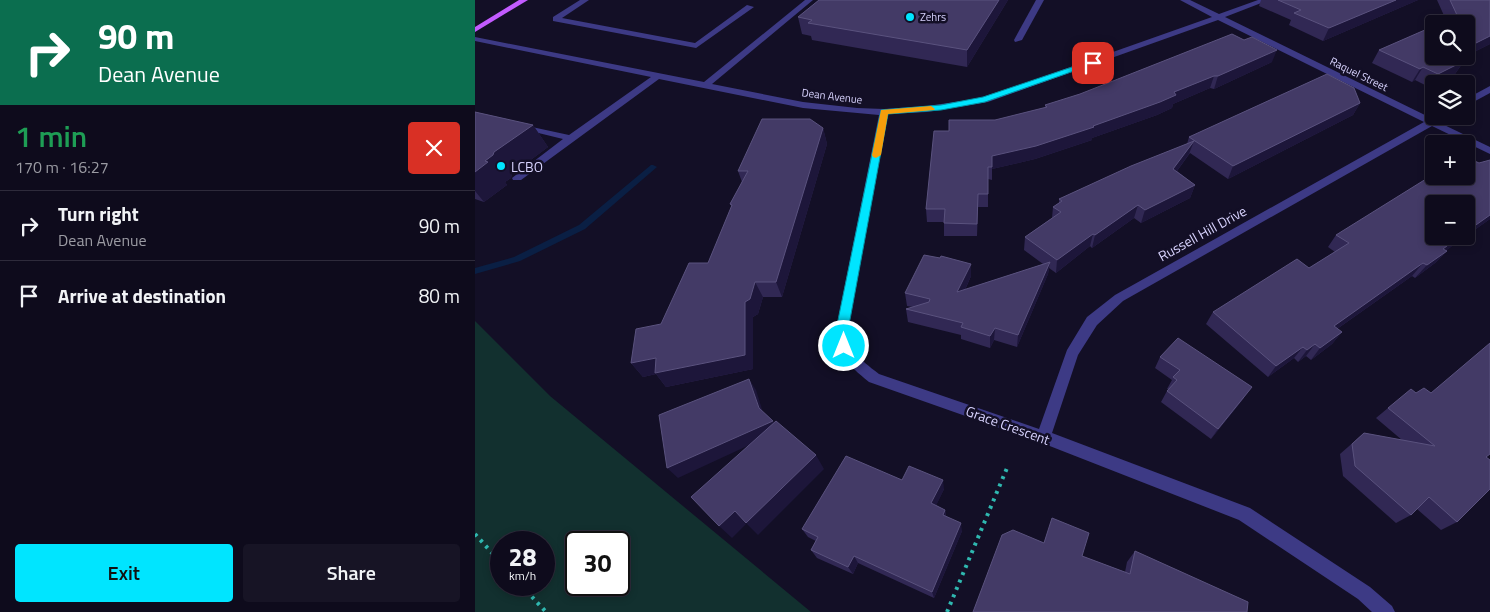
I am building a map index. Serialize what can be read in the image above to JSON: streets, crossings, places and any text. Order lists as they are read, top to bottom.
{
  "streets": {
    "street": [
      "Raquel Street",
      "Dean Avenue",
      "Russell Hill Drive",
      "Grace Crescent"
    ]
  },
  "crossings": [
    ["Raquel Street", "Dean Avenue"],
    ["Dean Avenue", "Grace Crescent"],
    ["Russell Hill Drive", "Grace Crescent"]
  ],
  "places": ["Zehrs", "LCBO"],
  "page": {
    "turn": ["90 m", "Dean Avenue"],
    "map_buttons": ["+", "−"],
    "heading": ["1 min", "170 m · 16:27"],
    "list": [
      {
        "name": "Turn right",
        "note": "Dean Avenue",
        "value": "90 m"
      },
      {
        "name": "Arrive at destination",
        "value": "80 m"
      }
    ],
    "speed": "28 km/h",
    "limit": "30",
    "buttons": ["Exit", "Share"]
  }
}
